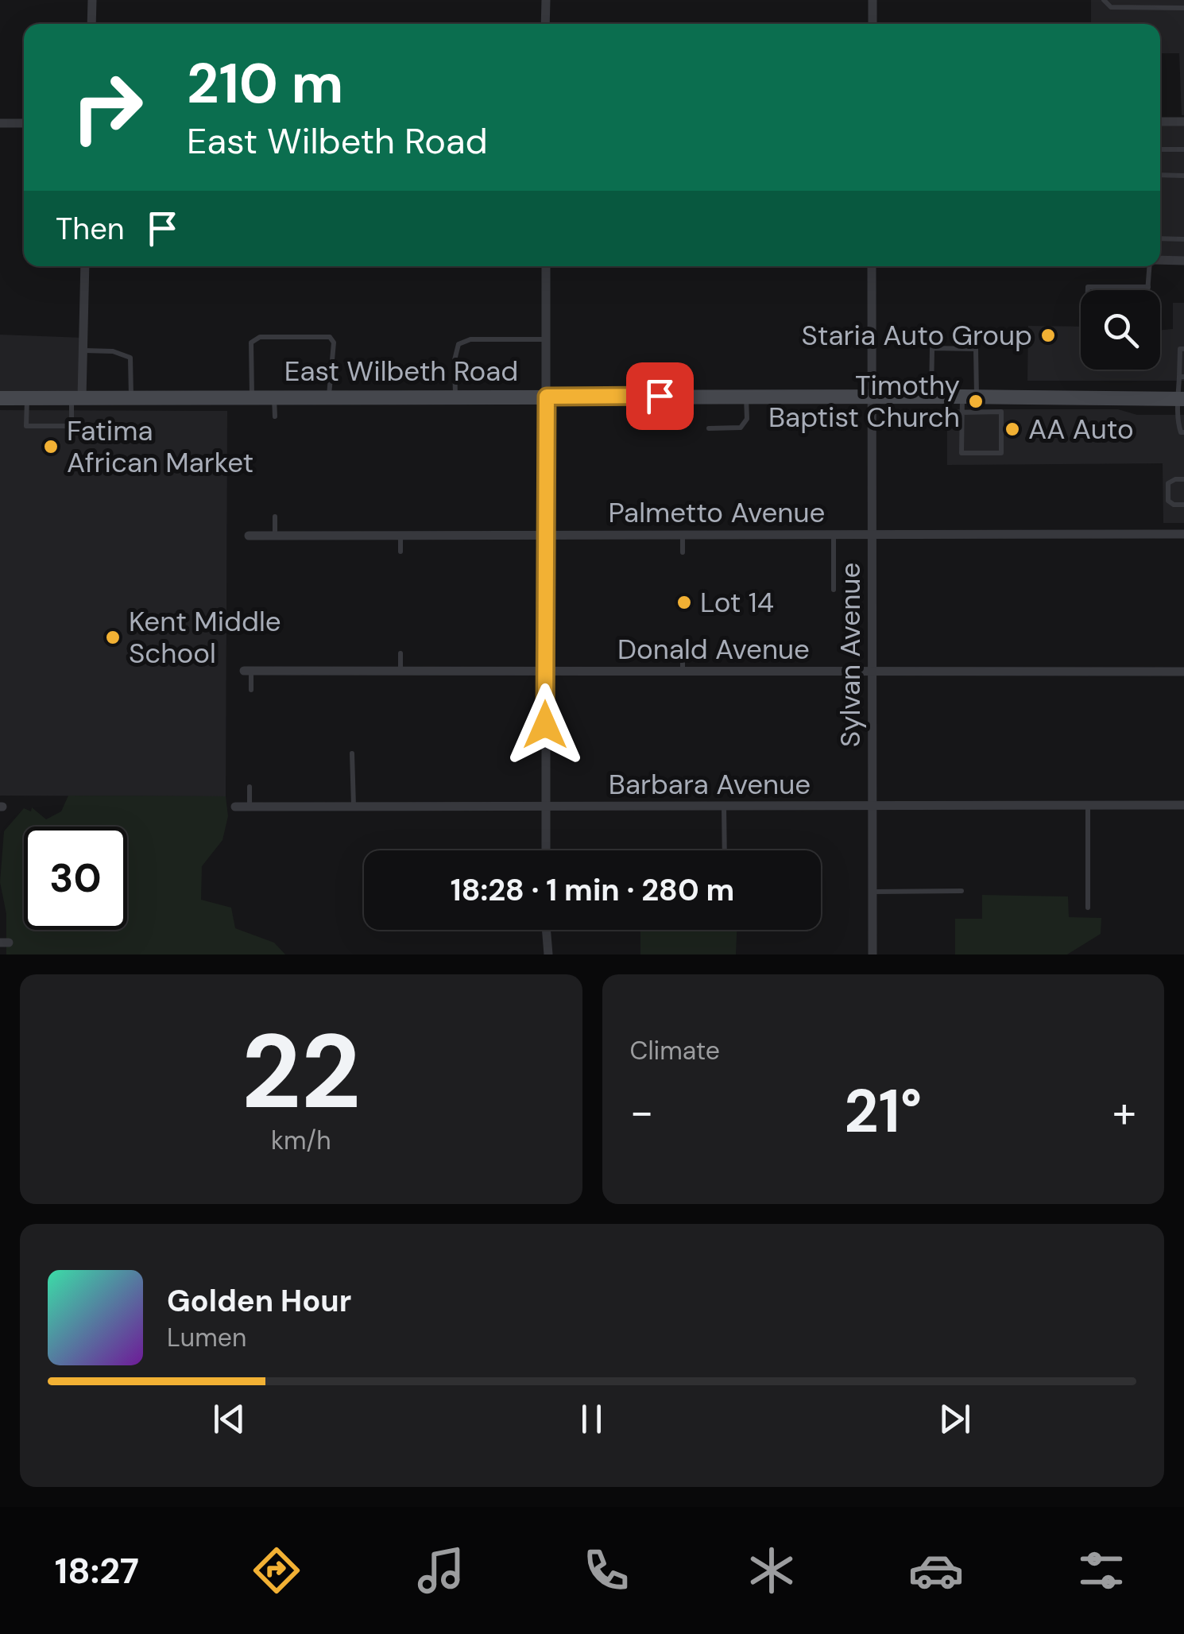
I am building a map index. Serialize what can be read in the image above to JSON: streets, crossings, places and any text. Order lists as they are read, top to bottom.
{
  "streets": {
    "main road": ["East Wilbeth Road"],
    "street": [
      "Palmetto Avenue",
      "Donald Avenue",
      "Sylvan Avenue",
      "Barbara Avenue"
    ]
  },
  "crossings": [
    ["East Wilbeth Road", "Sylvan Avenue"],
    ["Palmetto Avenue", "Sylvan Avenue"],
    ["Donald Avenue", "Sylvan Avenue"],
    ["Sylvan Avenue", "Barbara Avenue"]
  ],
  "places": [
    "Staria Auto Group",
    "Timothy Baptist Church",
    "AA Auto",
    "Fatima African Market",
    "Lot 14",
    "Kent Middle School"
  ],
  "page": {
    "turn": ["210 m", "East Wilbeth Road"],
    "then": "Then",
    "limit": "30",
    "trip": "18:28 · 1 min · 280 m",
    "tile": [
      ["22", "km/h"],
      "Climate"
    ],
    "heat": ["−", "21°", "+"],
    "song": ["Golden Hour", "Lumen"],
    "tabs": "18:27"
  }
}
